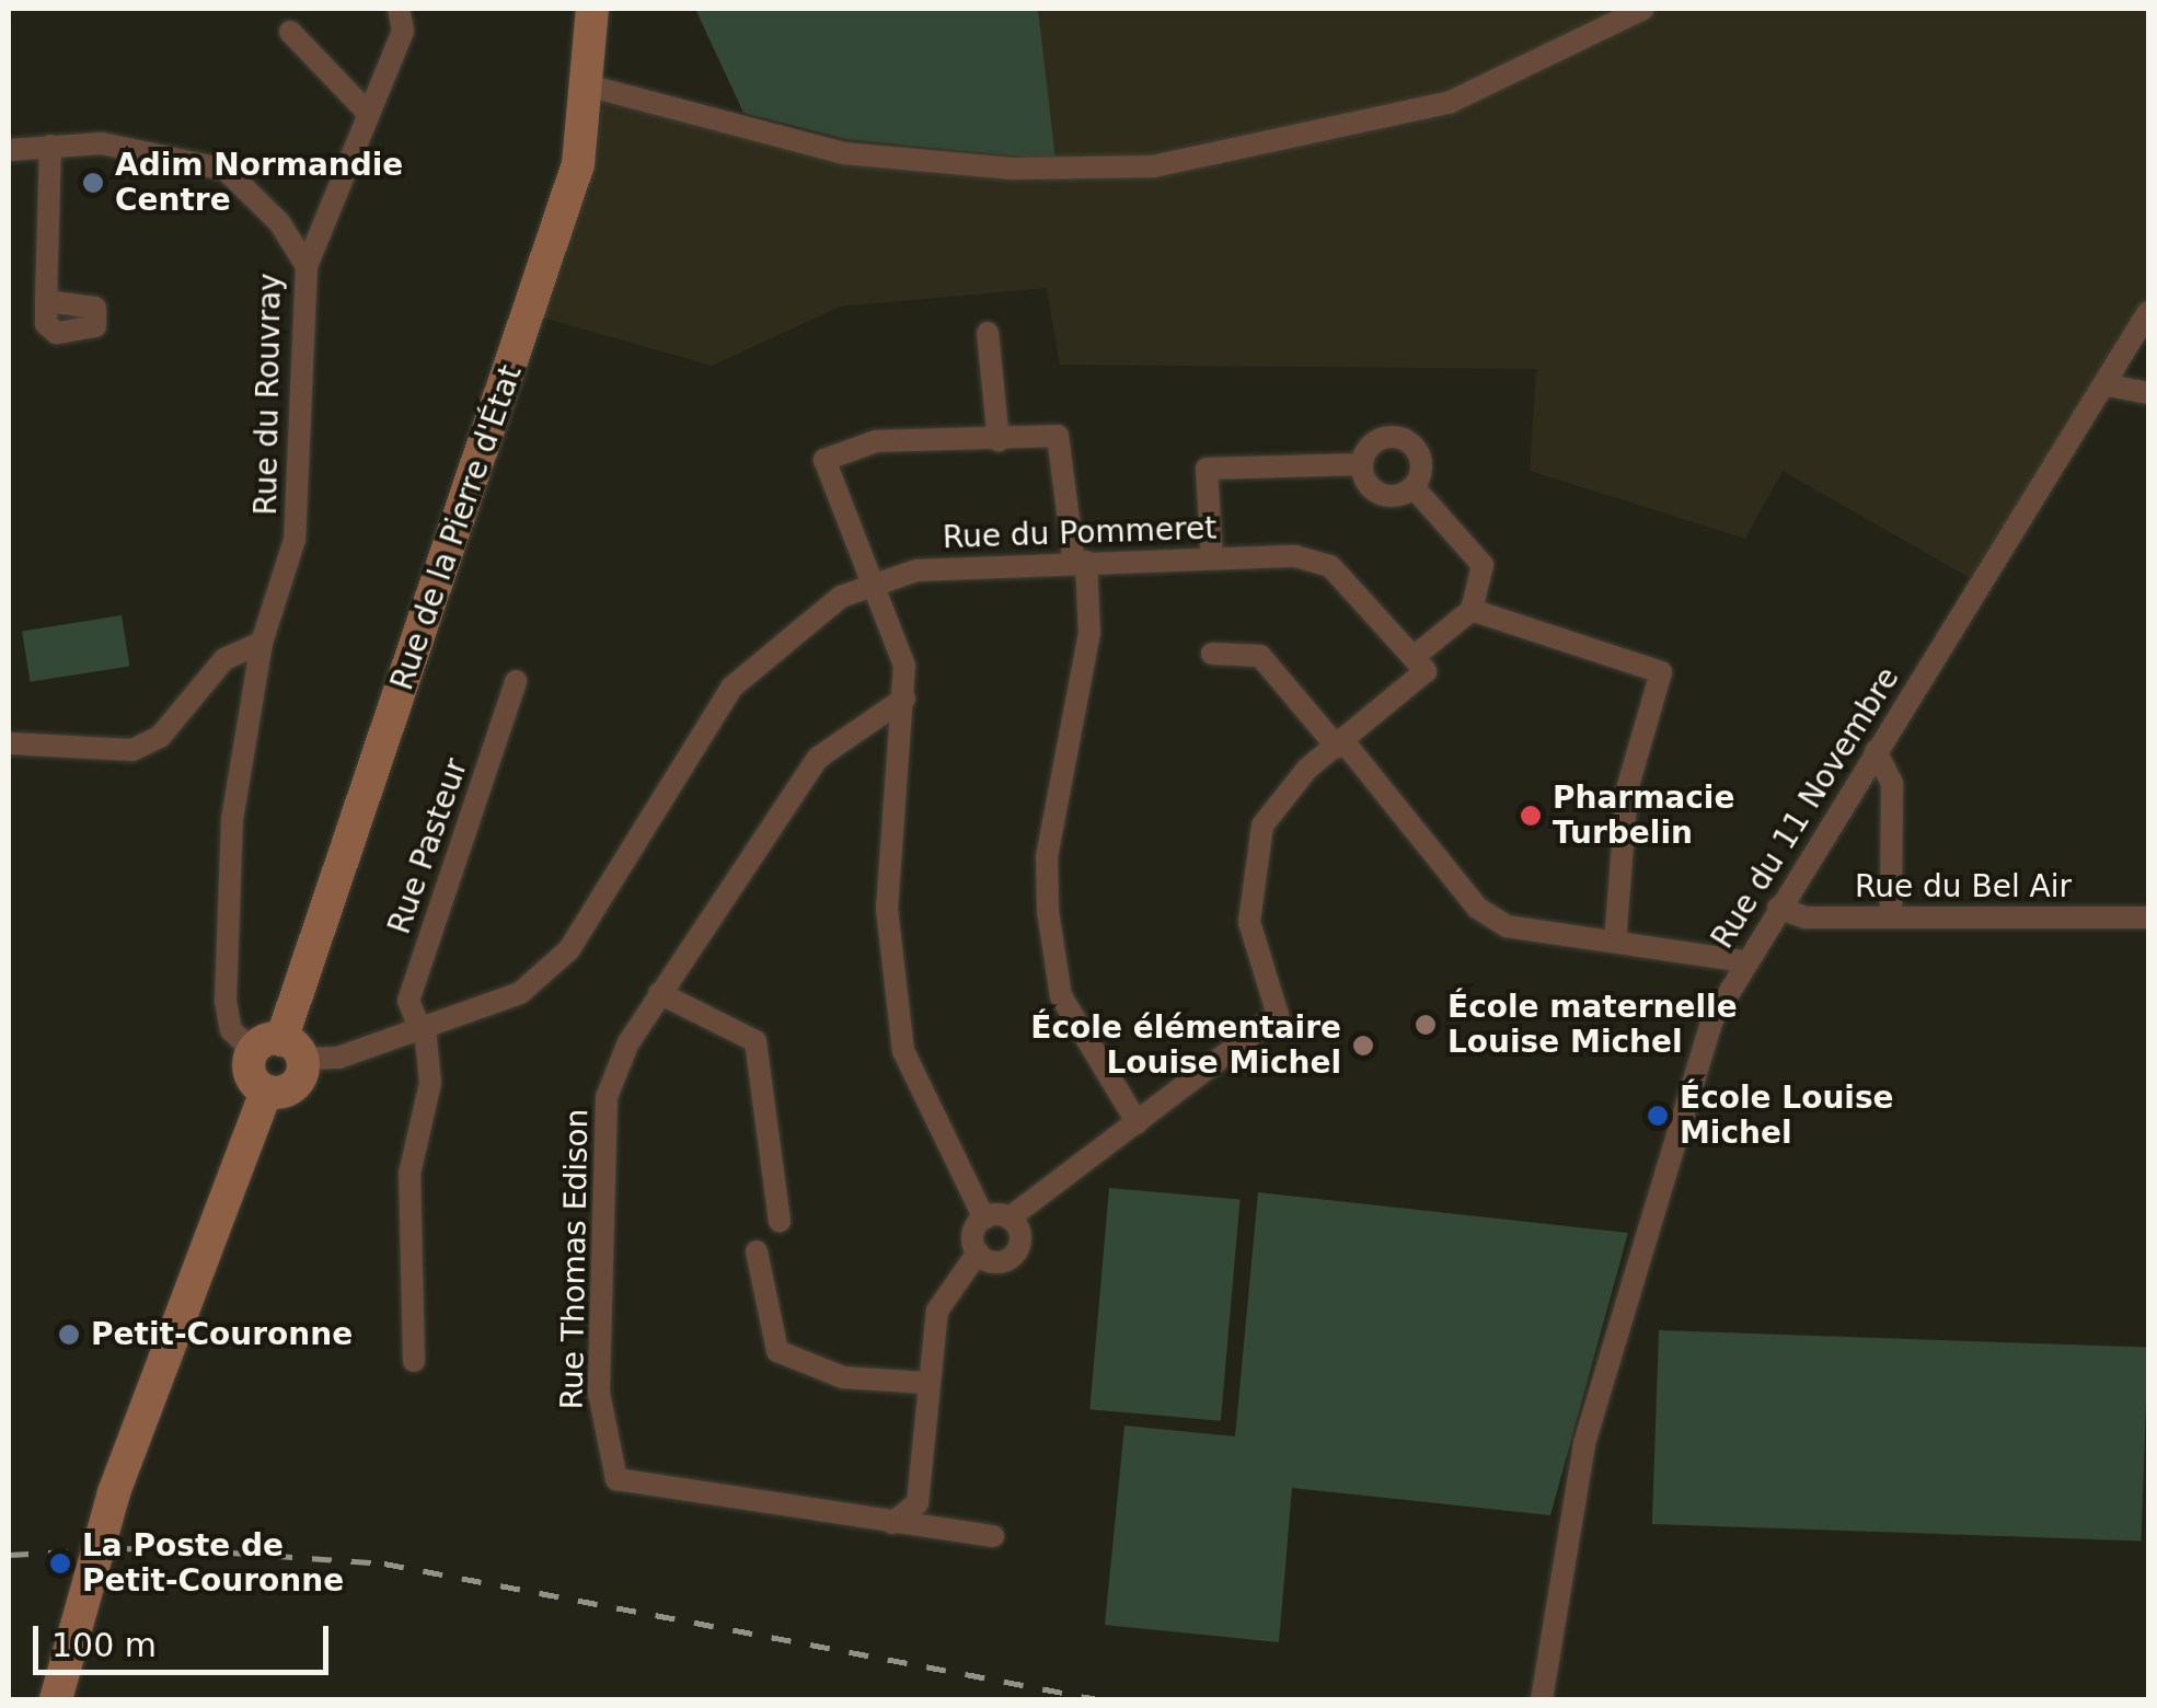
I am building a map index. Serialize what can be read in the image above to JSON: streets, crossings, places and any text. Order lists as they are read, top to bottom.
{
  "streets": {
    "street": [
      "Rue du Rouvray",
      "Rue de la Pierre d'État",
      "Rue du Pommeret",
      "Rue du 11 Novembre",
      "Rue Pasteur",
      "Rue du Bel Air",
      "Rue Thomas Edison"
    ]
  },
  "crossings": [
    ["Rue du Rouvray", "Rue de la Pierre d'État"],
    ["Rue du Rouvray", "Rue du Pommeret"],
    ["Rue de la Pierre d'État", "Rue du Pommeret"],
    ["Rue du Pommeret", "Rue Pasteur"],
    ["Rue du 11 Novembre", "Rue du Bel Air"]
  ],
  "places": [
    "Adim Normandie Centre",
    "Pharmacie Turbelin",
    "École maternelle Louise Michel",
    "École élémentaire Louise Michel",
    "École Louise Michel",
    "Petit-Couronne",
    "La Poste de Petit-Couronne"
  ],
  "scale_bar": "100 m"
}
